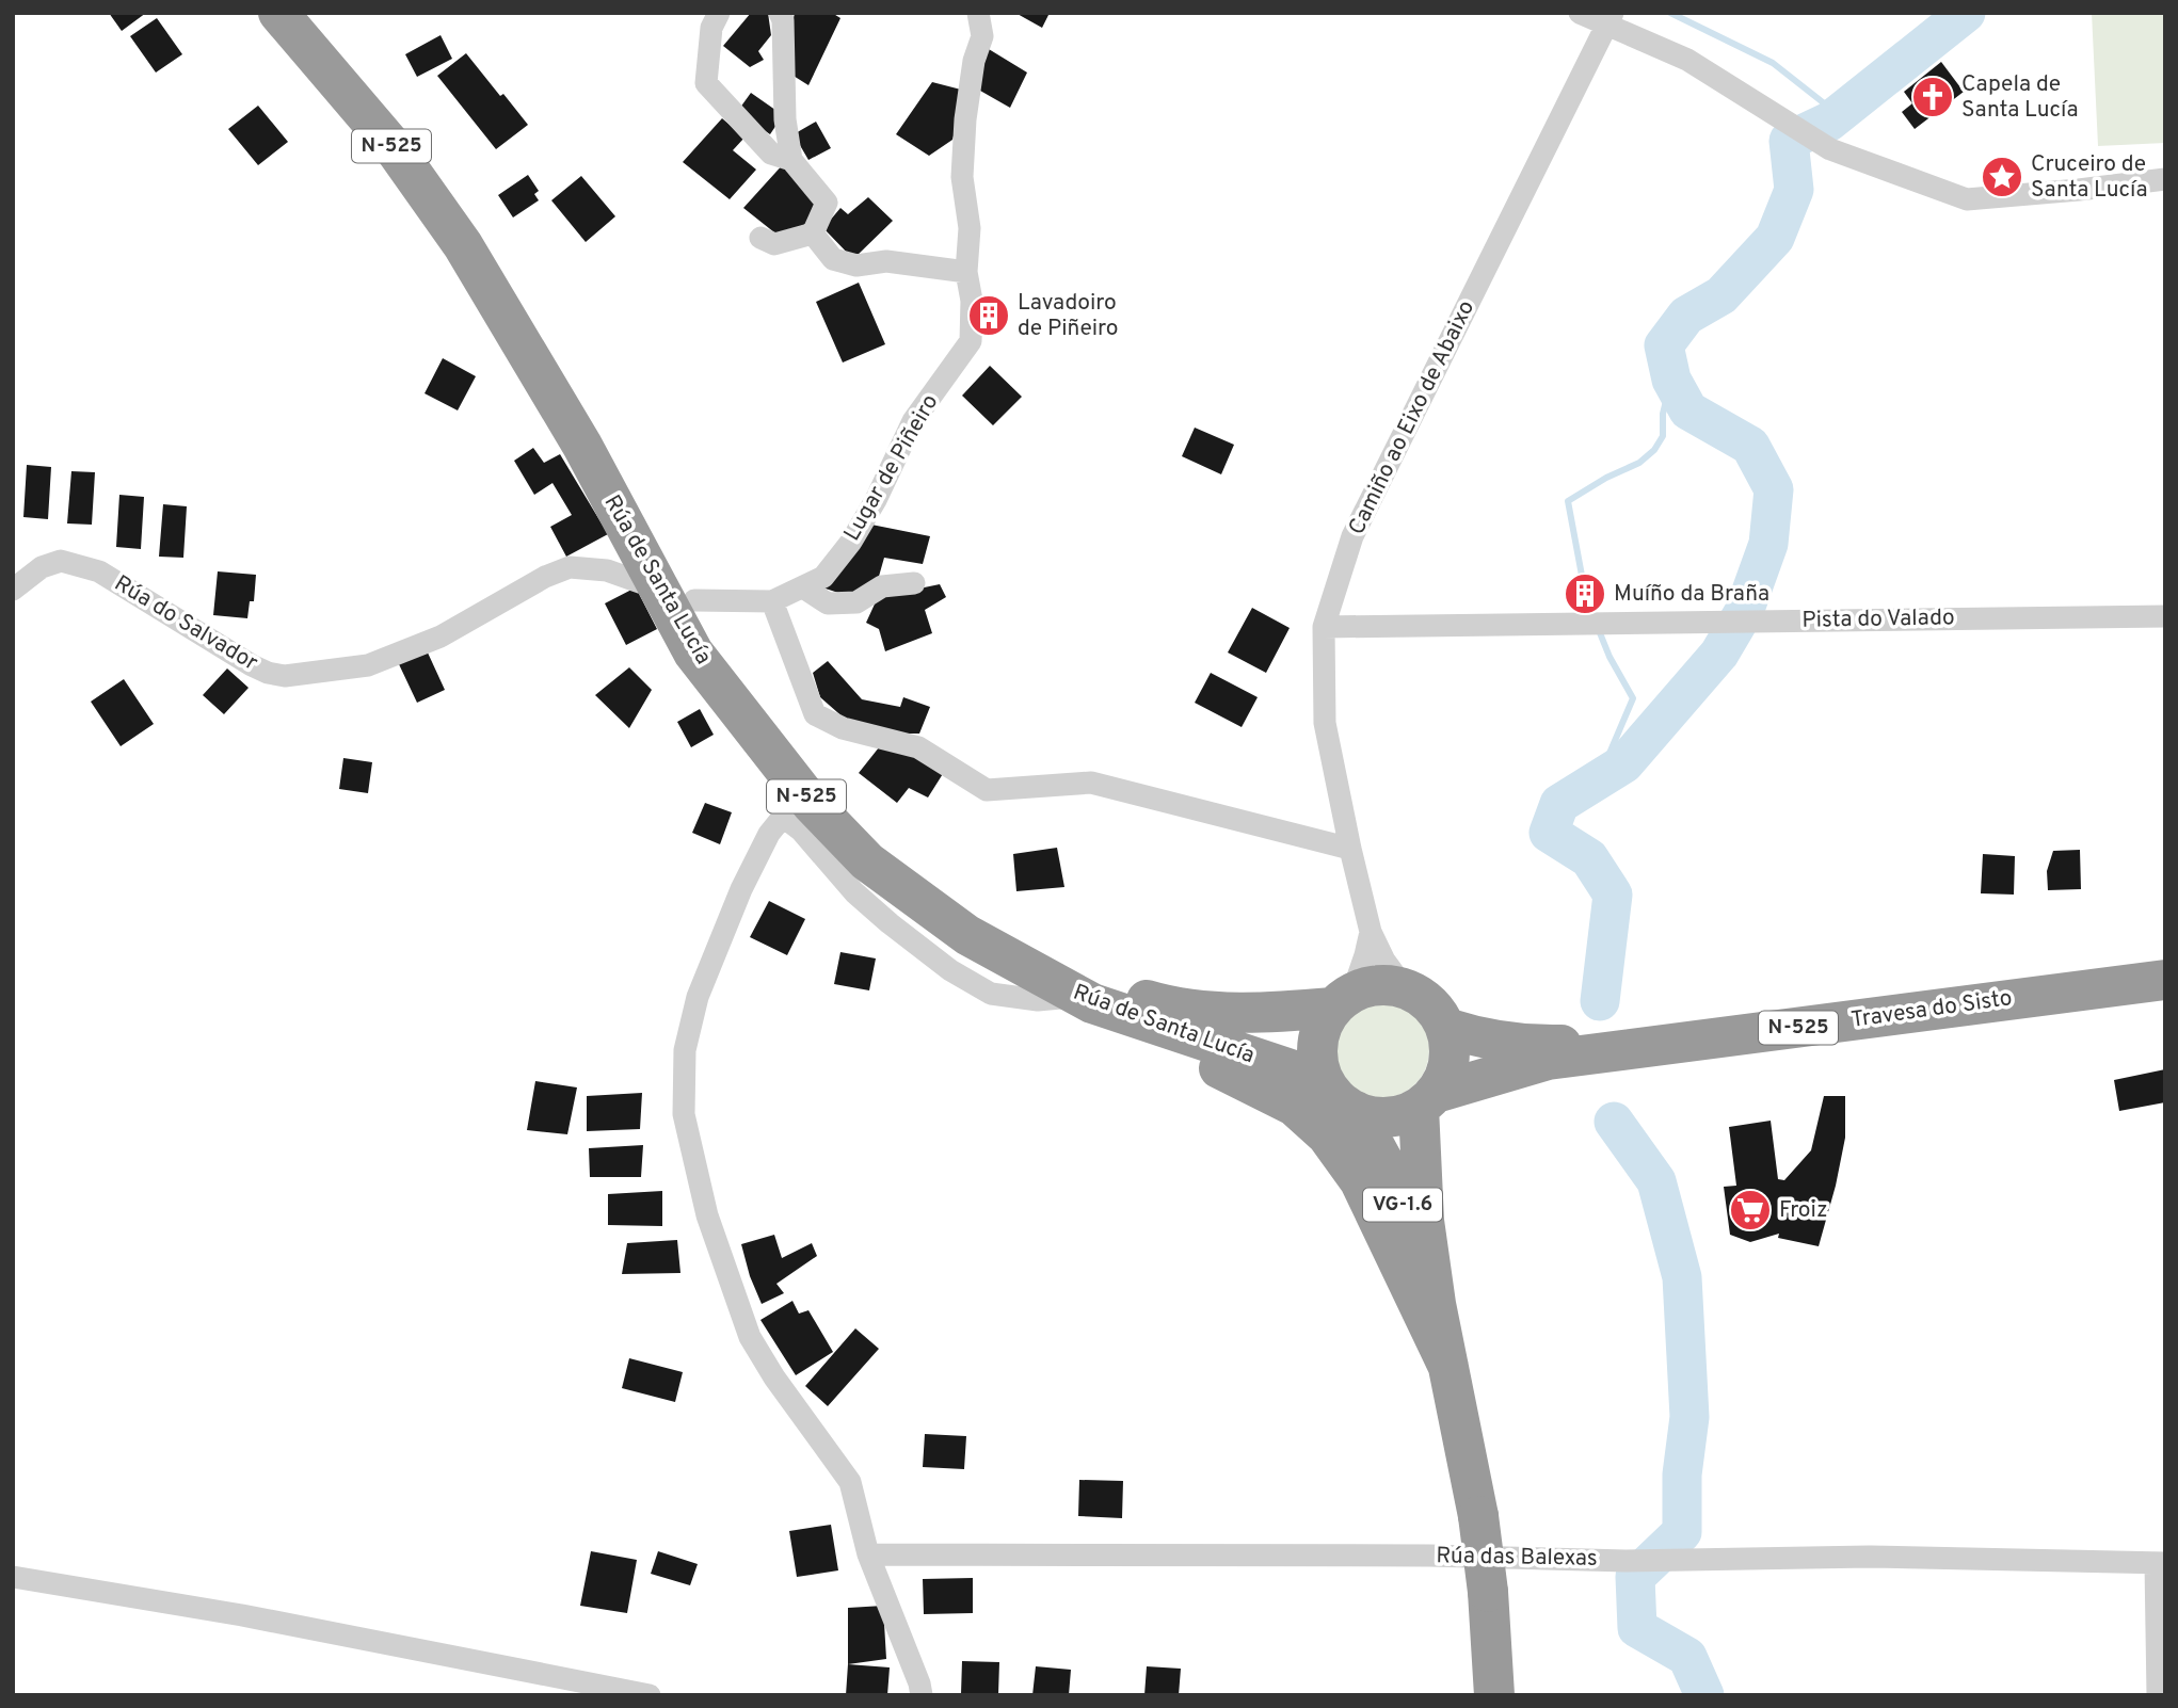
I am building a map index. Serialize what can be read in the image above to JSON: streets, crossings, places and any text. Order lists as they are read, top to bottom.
{
  "streets": {
    "highway": [
      "N-525",
      "Rúa de Santa Lucía",
      "Travesa do Sisto",
      "VG-1.6"
    ],
    "street": [
      "Camiño ao Eixo de Abaixo",
      "Lugar de Piñeiro",
      "Pista do Valado",
      "Rúa do Salvador",
      "Rúa das Balexas"
    ]
  },
  "crossings": [
    ["N-525", "Rúa de Santa Lucía"],
    ["N-525", "Travesa do Sisto"],
    ["N-525", "VG-1.6"],
    ["Camiño ao Eixo de Abaixo", "Pista do Valado"],
    ["Lugar de Piñeiro", "Rúa de Santa Lucía"],
    ["Rúa de Santa Lucía", "Rúa do Salvador"],
    ["Rúa de Santa Lucía", "Travesa do Sisto"],
    ["Rúa de Santa Lucía", "VG-1.6"],
    ["Travesa do Sisto", "VG-1.6"]
  ],
  "places": {
    "church": ["Capela de Santa Lucía"],
    "place": ["Cruceiro de Santa Lucía"],
    "building": ["Lavadoiro de Piñeiro", "Muíño da Braña"],
    "supermarket": ["Froiz"]
  }
}
